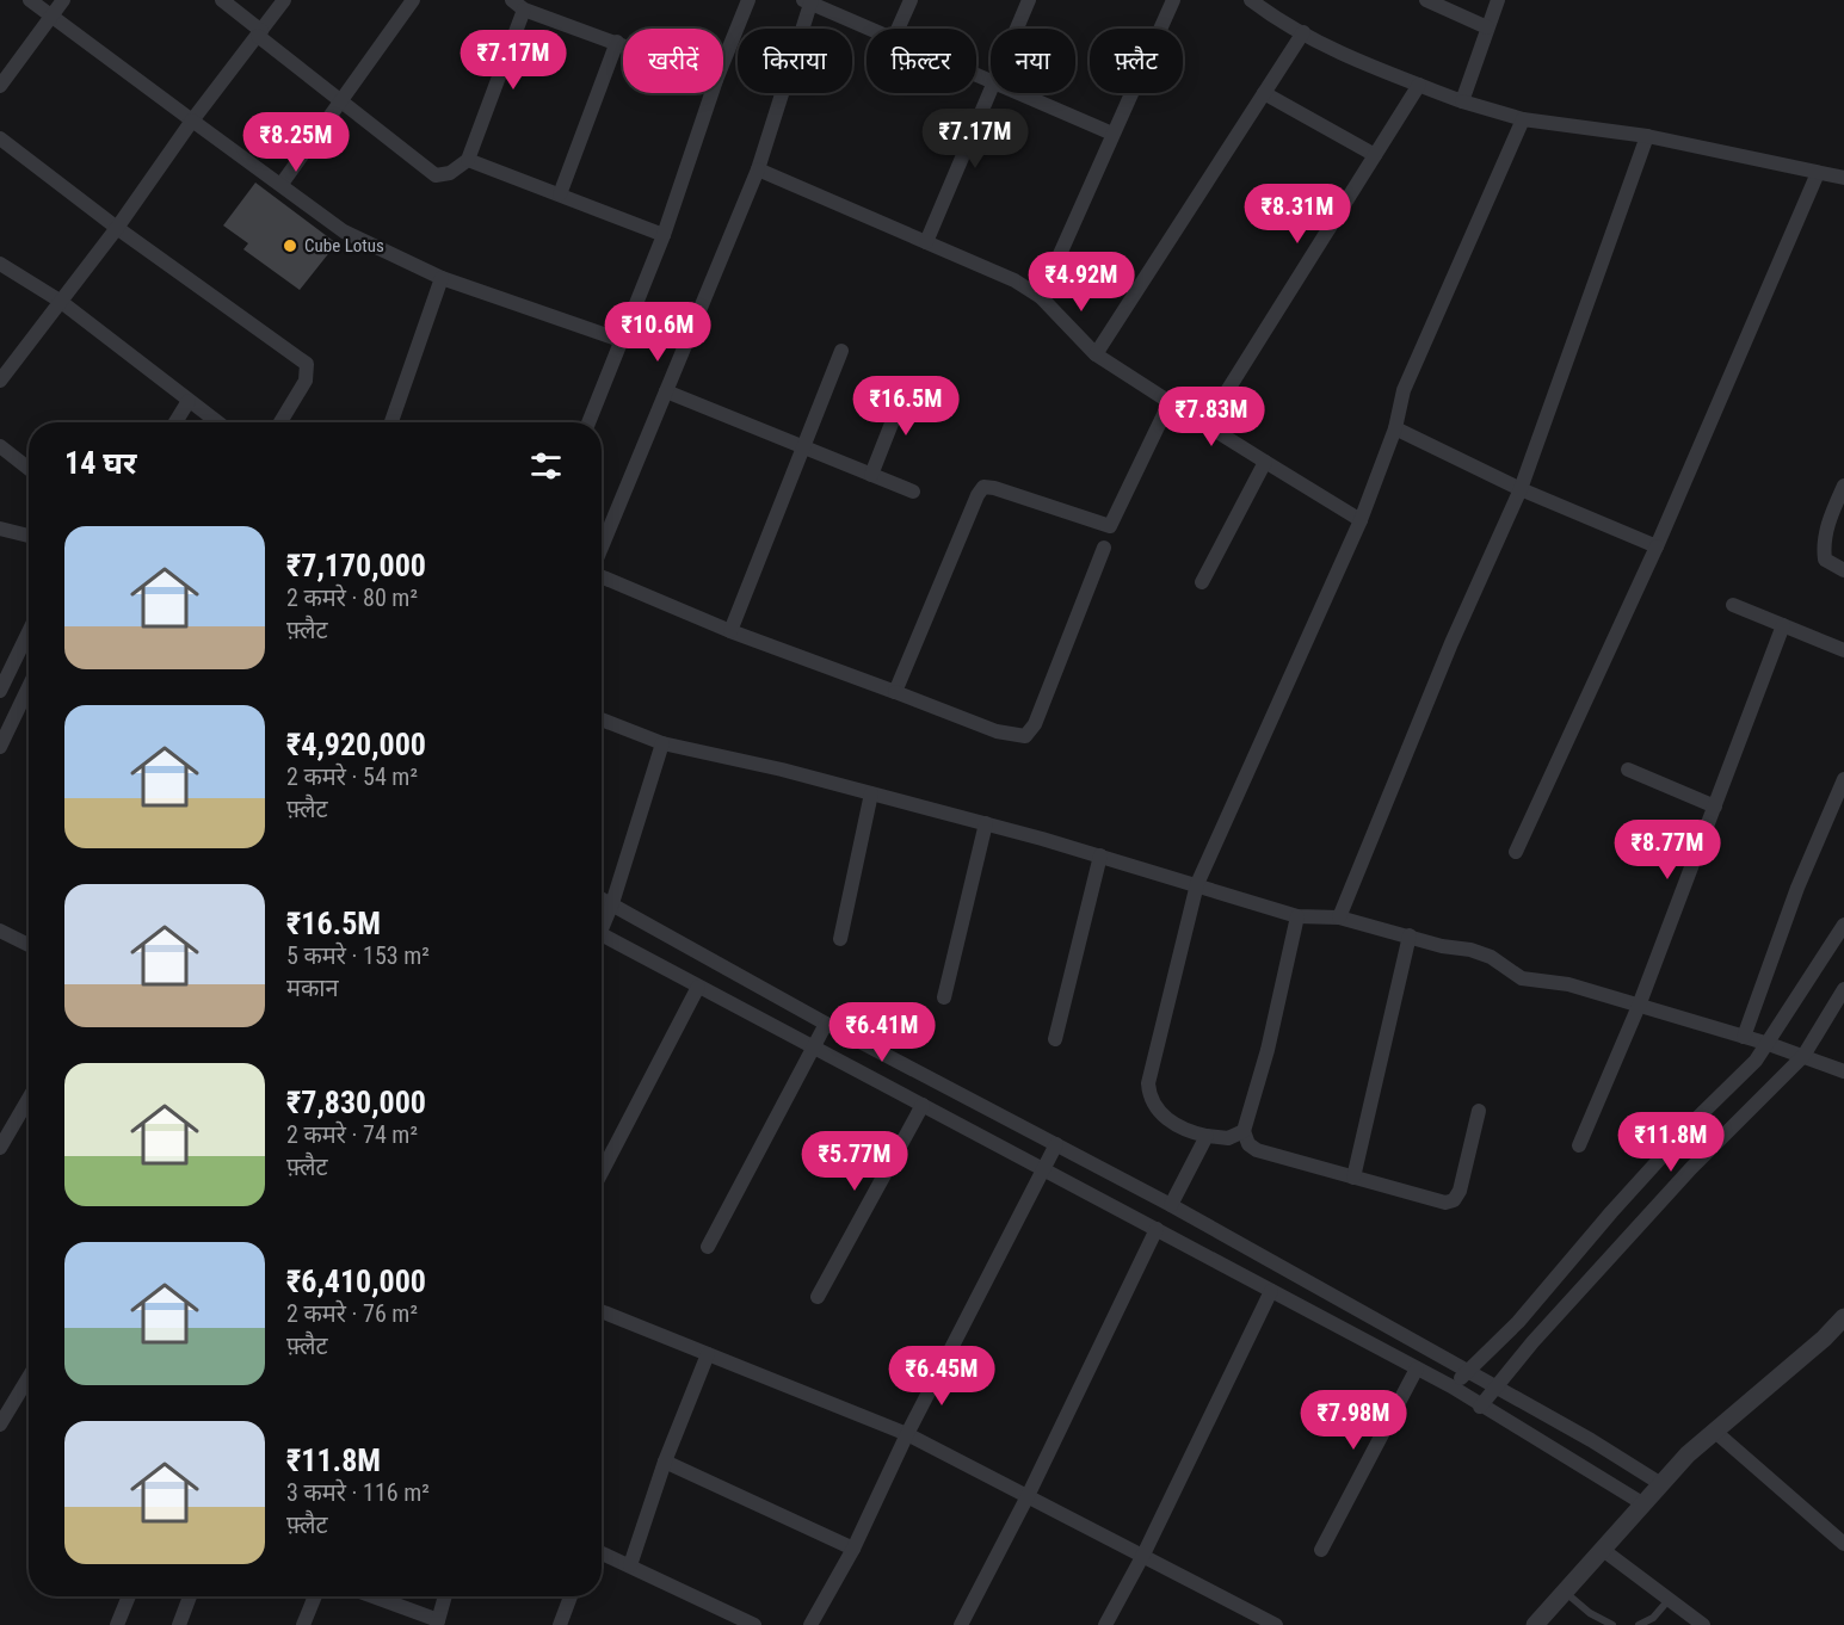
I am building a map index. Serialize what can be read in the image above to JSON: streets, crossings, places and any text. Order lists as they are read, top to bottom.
{
  "places": ["Cube Lotus"],
  "page": {
    "chip": [
      "खरीदें",
      "किराया",
      "फ़िल्टर",
      "नया",
      "फ़्लैट"
    ],
    "price": [
      "₹7.17M",
      "₹7.17M",
      "₹8.25M",
      "₹8.31M",
      "₹4.92M",
      "₹10.6M",
      "₹16.5M",
      "₹7.83M",
      "₹8.77M",
      "₹6.41M",
      "₹11.8M",
      "₹5.77M",
      "₹6.45M",
      "₹7.98M"
    ],
    "heading": "14 घर",
    "list": [
      {
        "name": "₹7,170,000",
        "note": "2 कमरे · 80 m² · फ़्लैट"
      },
      {
        "name": "₹4,920,000",
        "note": "2 कमरे · 54 m² · फ़्लैट"
      },
      {
        "name": "₹16.5M",
        "note": "5 कमरे · 153 m² · मकान"
      },
      {
        "name": "₹7,830,000",
        "note": "2 कमरे · 74 m² · फ़्लैट"
      },
      {
        "name": "₹6,410,000",
        "note": "2 कमरे · 76 m² · फ़्लैट"
      },
      {
        "name": "₹11.8M",
        "note": "3 कमरे · 116 m² · फ़्लैट"
      }
    ]
  }
}
